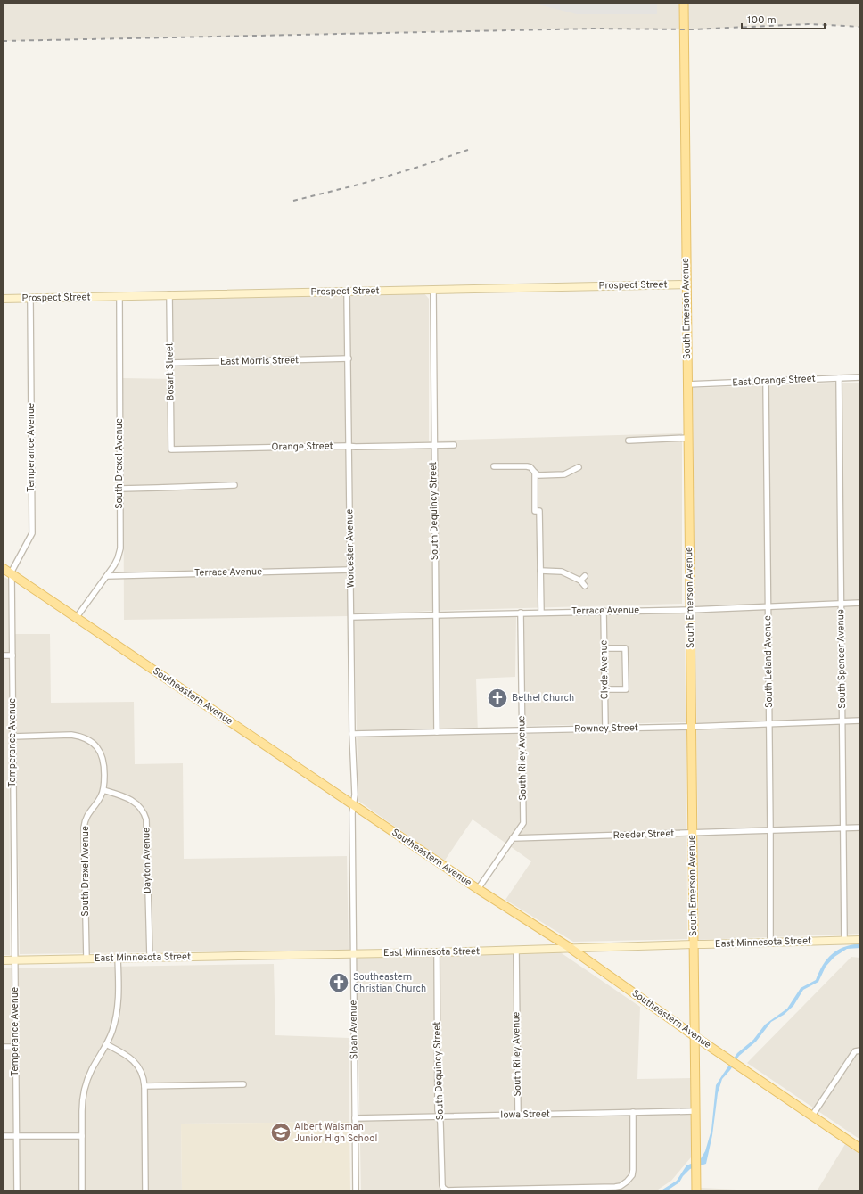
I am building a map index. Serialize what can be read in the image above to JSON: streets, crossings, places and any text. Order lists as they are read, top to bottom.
{
  "streets": {
    "main road": ["South Emerson Avenue", "Southeastern Avenue"],
    "street": [
      "Prospect Street",
      "East Morris Street",
      "Bosart Street",
      "East Orange Street",
      "Orange Street",
      "Temperance Avenue",
      "South Drexel Avenue",
      "South Dequincy Street",
      "Worcester Avenue",
      "Terrace Avenue",
      "South Spencer Avenue",
      "South Leland Avenue",
      "Clyde Avenue",
      "Rowney Street",
      "South Riley Avenue",
      "Reeder Street",
      "Dayton Avenue",
      "East Minnesota Street",
      "Sloan Avenue",
      "Iowa Street"
    ]
  },
  "crossings": [
    ["Prospect Street", "South Emerson Avenue"],
    ["Prospect Street", "Bosart Street"],
    ["Prospect Street", "Temperance Avenue"],
    ["Prospect Street", "South Drexel Avenue"],
    ["Prospect Street", "South Dequincy Street"],
    ["Prospect Street", "Worcester Avenue"],
    ["South Emerson Avenue", "East Orange Street"],
    ["South Emerson Avenue", "Terrace Avenue"],
    ["South Emerson Avenue", "Southeastern Avenue"],
    ["South Emerson Avenue", "Rowney Street"],
    ["South Emerson Avenue", "Reeder Street"],
    ["South Emerson Avenue", "East Minnesota Street"],
    ["South Emerson Avenue", "Iowa Street"],
    ["East Morris Street", "Bosart Street"],
    ["East Morris Street", "Worcester Avenue"],
    ["Bosart Street", "Orange Street"],
    ["East Orange Street", "South Spencer Avenue"],
    ["East Orange Street", "South Leland Avenue"],
    ["Orange Street", "South Dequincy Street"],
    ["Orange Street", "Worcester Avenue"],
    ["Temperance Avenue", "Southeastern Avenue"],
    ["Temperance Avenue", "East Minnesota Street"],
    ["South Drexel Avenue", "Terrace Avenue"],
    ["South Drexel Avenue", "Southeastern Avenue"],
    ["South Drexel Avenue", "Dayton Avenue"],
    ["South Drexel Avenue", "East Minnesota Street"],
    ["South Dequincy Street", "Terrace Avenue"],
    ["South Dequincy Street", "Rowney Street"],
    ["South Dequincy Street", "East Minnesota Street"],
    ["South Dequincy Street", "Iowa Street"],
    ["Worcester Avenue", "Terrace Avenue"],
    ["Worcester Avenue", "Southeastern Avenue"],
    ["Worcester Avenue", "Rowney Street"],
    ["Worcester Avenue", "Sloan Avenue"],
    ["Terrace Avenue", "South Spencer Avenue"],
    ["Terrace Avenue", "South Leland Avenue"],
    ["Terrace Avenue", "Clyde Avenue"],
    ["Terrace Avenue", "South Riley Avenue"],
    ["South Spencer Avenue", "Rowney Street"],
    ["South Spencer Avenue", "Reeder Street"],
    ["South Spencer Avenue", "East Minnesota Street"],
    ["South Leland Avenue", "Rowney Street"],
    ["South Leland Avenue", "Reeder Street"],
    ["South Leland Avenue", "East Minnesota Street"],
    ["Clyde Avenue", "Rowney Street"],
    ["Southeastern Avenue", "South Riley Avenue"],
    ["Southeastern Avenue", "East Minnesota Street"],
    ["Southeastern Avenue", "Sloan Avenue"],
    ["Rowney Street", "South Riley Avenue"],
    ["South Riley Avenue", "Reeder Street"],
    ["South Riley Avenue", "East Minnesota Street"],
    ["South Riley Avenue", "Iowa Street"],
    ["Dayton Avenue", "East Minnesota Street"],
    ["East Minnesota Street", "Sloan Avenue"],
    ["Sloan Avenue", "Iowa Street"]
  ],
  "places": {
    "church": ["Bethel Church", "Southeastern Christian Church"],
    "school or university": ["Albert Walsman Junior High School"]
  },
  "scale_bar": "100 m"
}
